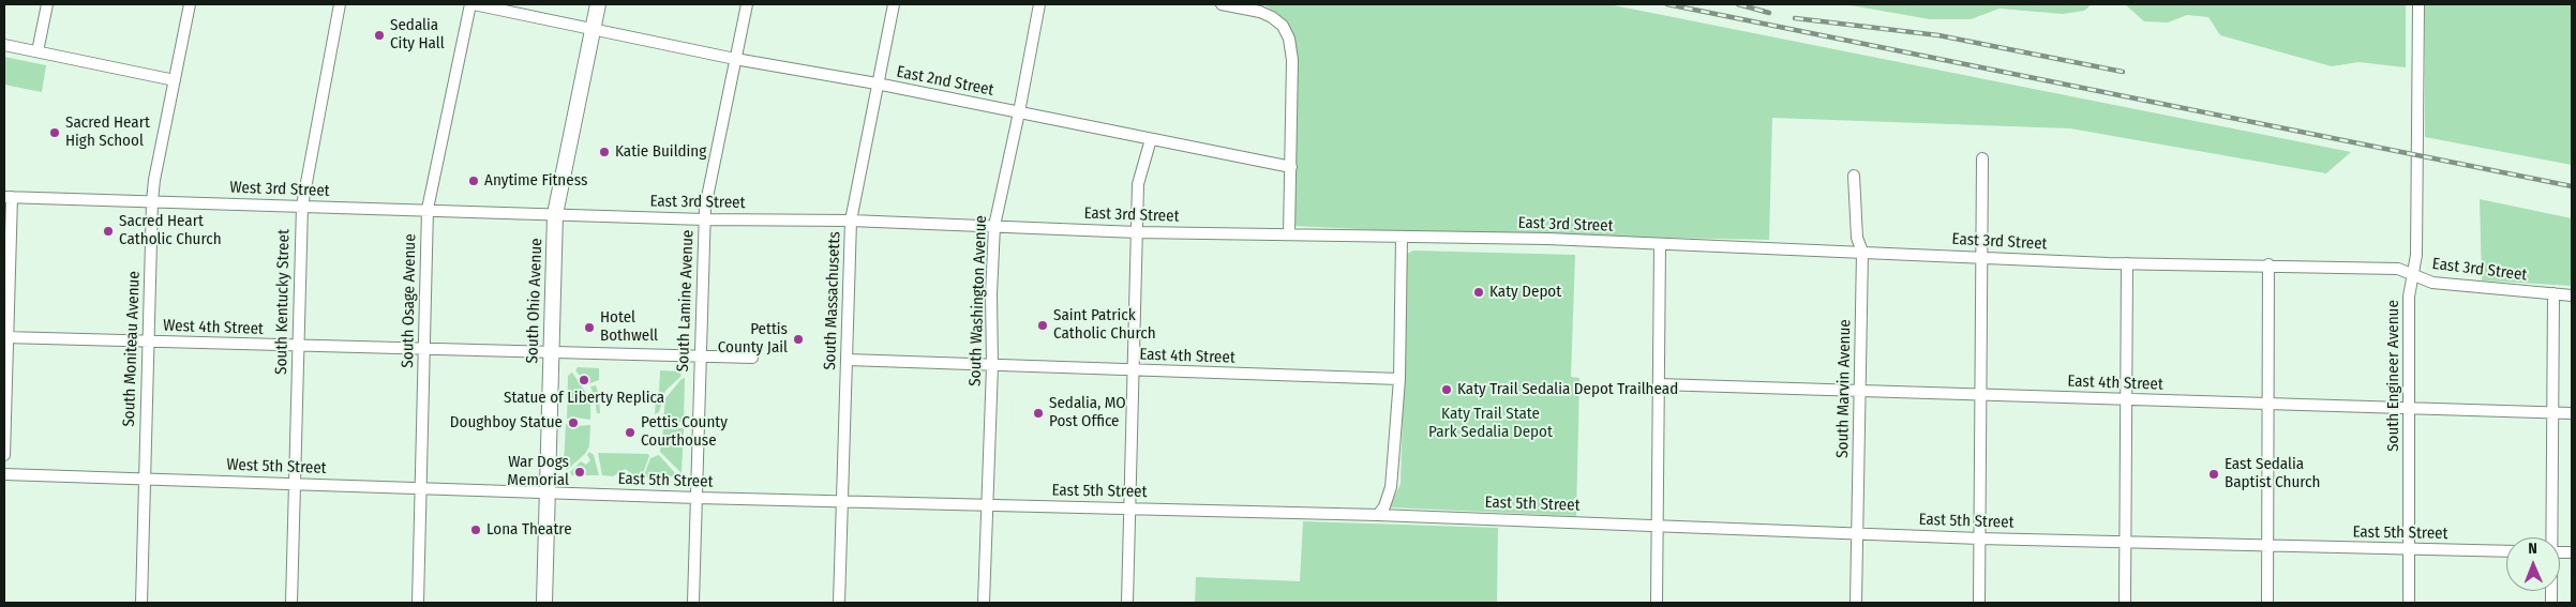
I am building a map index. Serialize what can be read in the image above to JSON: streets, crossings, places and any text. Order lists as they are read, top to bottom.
{
  "streets": {
    "main road": ["South Ohio Avenue"],
    "street": [
      "East 2nd Street",
      "West 3rd Street",
      "East 3rd Street",
      "South Osage Avenue",
      "South Lamine Avenue",
      "South Massachusetts",
      "South Washington Avenue",
      "South Kentucky Street",
      "West 4th Street",
      "South Moniteau Avenue",
      "East 4th Street",
      "South Engineer Avenue",
      "South Marvin Avenue",
      "West 5th Street",
      "East 5th Street"
    ]
  },
  "crossings": [
    ["East 2nd Street", "South Osage Avenue"],
    ["East 2nd Street", "South Ohio Avenue"],
    ["East 2nd Street", "South Lamine Avenue"],
    ["East 2nd Street", "South Massachusetts"],
    ["East 2nd Street", "South Washington Avenue"],
    ["West 3rd Street", "East 3rd Street"],
    ["West 3rd Street", "South Osage Avenue"],
    ["West 3rd Street", "South Ohio Avenue"],
    ["West 3rd Street", "South Kentucky Street"],
    ["West 3rd Street", "South Moniteau Avenue"],
    ["East 3rd Street", "South Ohio Avenue"],
    ["East 3rd Street", "South Lamine Avenue"],
    ["East 3rd Street", "South Massachusetts"],
    ["East 3rd Street", "South Washington Avenue"],
    ["East 3rd Street", "South Engineer Avenue"],
    ["East 3rd Street", "South Marvin Avenue"],
    ["South Osage Avenue", "West 4th Street"],
    ["South Osage Avenue", "West 5th Street"],
    ["South Ohio Avenue", "West 4th Street"],
    ["South Ohio Avenue", "West 5th Street"],
    ["South Ohio Avenue", "East 5th Street"],
    ["South Lamine Avenue", "East 5th Street"],
    ["South Massachusetts", "East 4th Street"],
    ["South Massachusetts", "East 5th Street"],
    ["South Washington Avenue", "East 4th Street"],
    ["South Washington Avenue", "East 5th Street"],
    ["South Kentucky Street", "West 4th Street"],
    ["South Kentucky Street", "West 5th Street"],
    ["West 4th Street", "South Moniteau Avenue"],
    ["South Moniteau Avenue", "West 5th Street"],
    ["East 4th Street", "South Engineer Avenue"],
    ["East 4th Street", "South Marvin Avenue"],
    ["South Engineer Avenue", "East 5th Street"],
    ["South Marvin Avenue", "East 5th Street"],
    ["West 5th Street", "East 5th Street"]
  ],
  "parks": ["Katy Trail State Park Sedalia Depot"],
  "places": [
    "Sedalia City Hall",
    "Sacred Heart High School",
    "Katie Building",
    "Anytime Fitness",
    "Sacred Heart Catholic Church",
    "Katy Depot",
    "Saint Patrick Catholic Church",
    "Hotel Bothwell",
    "Pettis County Jail",
    "Statue of Liberty Replica",
    "Katy Trail Sedalia Depot Trailhead",
    "Sedalia, MO Post Office",
    "Doughboy Statue",
    "Pettis County Courthouse",
    "War Dogs Memorial",
    "East Sedalia Baptist Church",
    "Lona Theatre"
  ],
  "north": "top"
}
